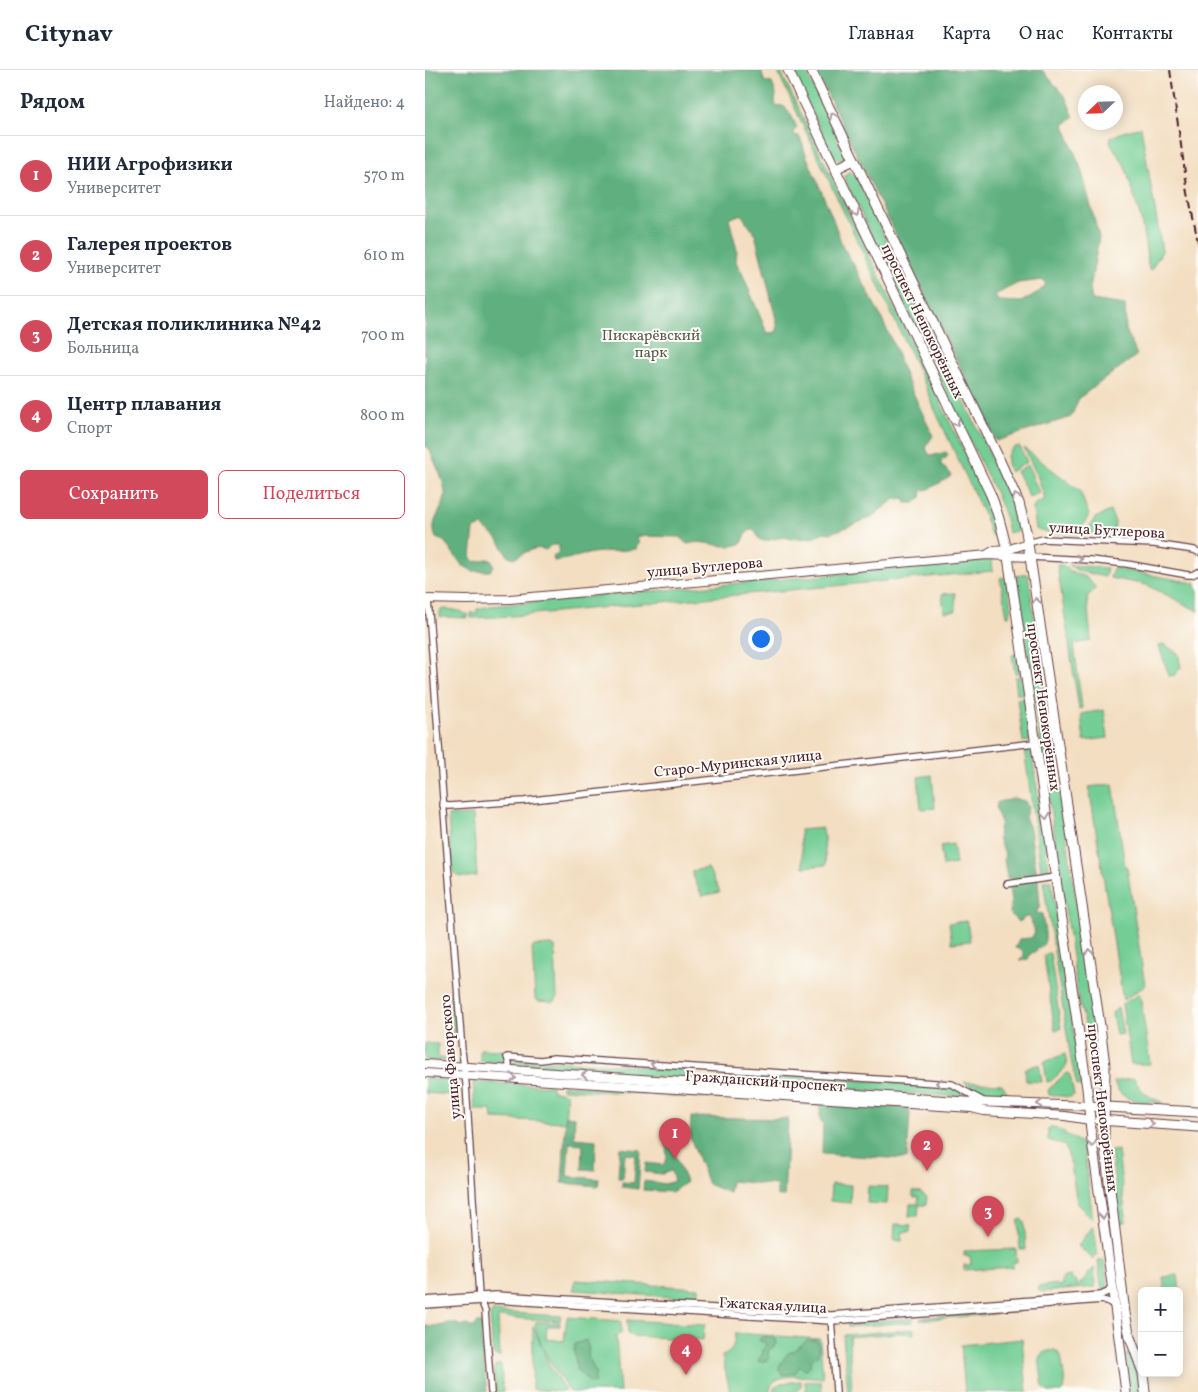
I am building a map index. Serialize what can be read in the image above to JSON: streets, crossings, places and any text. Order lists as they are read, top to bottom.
{
  "streets": {
    "main road": ["проспект Непокорённых", "улица Бутлерова", "Гражданский проспект"],
    "street": ["Старо-Муринская улица", "улица Фаворского", "Гжатская улица"]
  },
  "crossings": [
    ["проспект Непокорённых", "улица Бутлерова"],
    ["проспект Непокорённых", "Старо-Муринская улица"],
    ["проспект Непокорённых", "Гражданский проспект"],
    ["проспект Непокорённых", "Гжатская улица"],
    ["улица Бутлерова", "улица Фаворского"],
    ["Старо-Муринская улица", "улица Фаворского"],
    ["улица Фаворского", "Гражданский проспект"],
    ["улица Фаворского", "Гжатская улица"]
  ],
  "parks": ["Пискарёвский парк"],
  "north": "bottom left",
  "page": {
    "header": "Citynav",
    "nav": [
      "Главная",
      "Карта",
      "О нас",
      "Контакты"
    ],
    "heading": ["Рядом", "Найдено: 4"],
    "list": [
      {
        "mark": "1",
        "name": "НИИ Агрофизики",
        "note": "Университет",
        "value": "570 m"
      },
      {
        "mark": "2",
        "name": "Галерея проектов",
        "note": "Университет",
        "value": "610 m"
      },
      {
        "mark": "3",
        "name": "Детская поликлиника №42",
        "note": "Больница",
        "value": "700 m"
      },
      {
        "mark": "4",
        "name": "Центр плавания",
        "note": "Спорт",
        "value": "800 m"
      }
    ],
    "buttons": ["Сохранить", "Поделиться"],
    "pins": [
      "1",
      "2",
      "3",
      "4"
    ],
    "map_buttons": ["+", "−"]
  }
}
